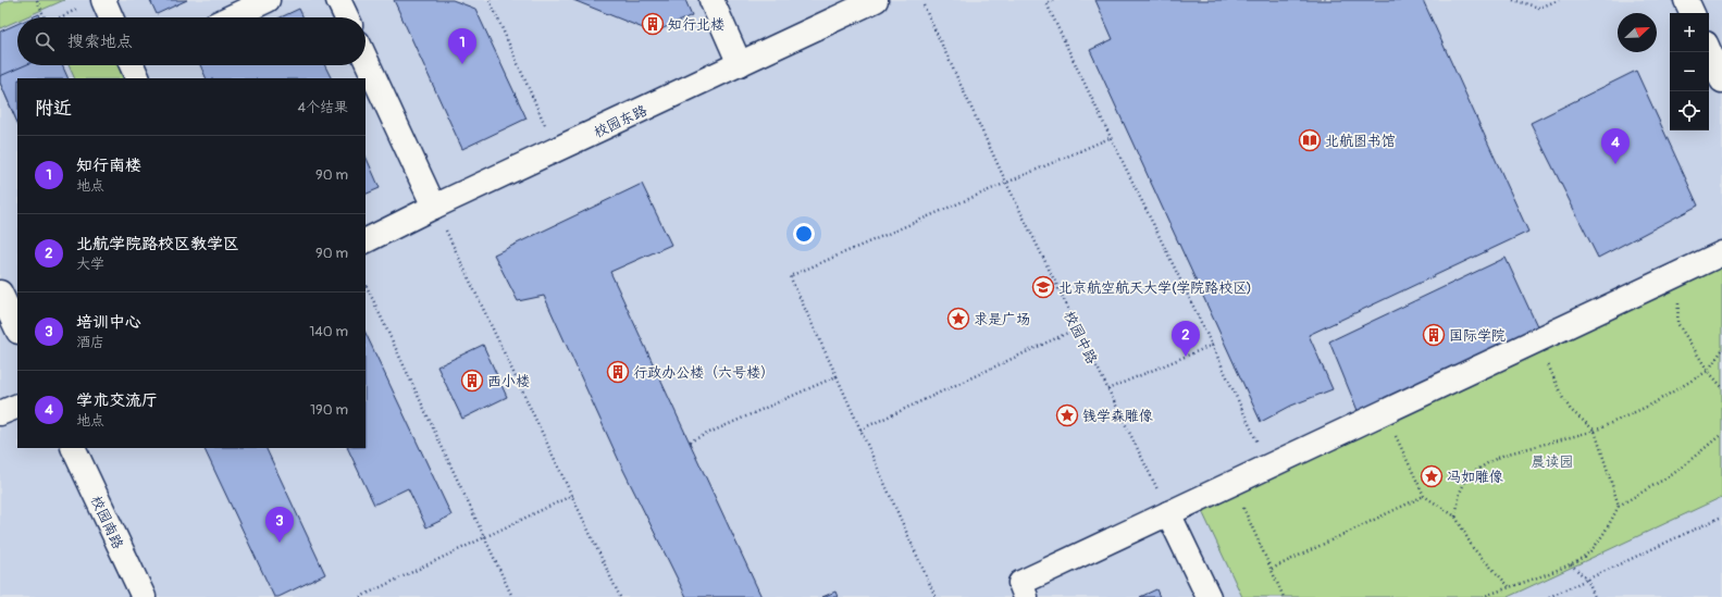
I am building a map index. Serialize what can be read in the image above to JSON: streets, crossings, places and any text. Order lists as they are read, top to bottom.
{
  "streets": {
    "lane": ["校园东路", "校园南路"],
    "path": ["校园中路"]
  },
  "parks": ["晨读园"],
  "places": {
    "building": [
      "知行北楼",
      "国际学院",
      "行政办公楼（六号楼）",
      "西小楼"
    ],
    "library": ["北航图书馆"],
    "school or university": ["北京航空航天大学(学院路校区)"],
    "place": ["求是广场", "钱学森雕像", "冯如雕像"]
  },
  "north": "top right",
  "page": {
    "map_buttons": ["+", "−"],
    "search": "搜索地点",
    "pins": [
      "1",
      "4",
      "2",
      "3"
    ],
    "heading": ["附近", "4个结果"],
    "list": [
      {
        "mark": "1",
        "name": "知行南楼",
        "note": "地点",
        "value": "90 m"
      },
      {
        "mark": "2",
        "name": "北航学院路校区教学区",
        "note": "大学",
        "value": "90 m"
      },
      {
        "mark": "3",
        "name": "培训中心",
        "note": "酒店",
        "value": "140 m"
      },
      {
        "mark": "4",
        "name": "学术交流厅",
        "note": "地点",
        "value": "190 m"
      }
    ]
  }
}
